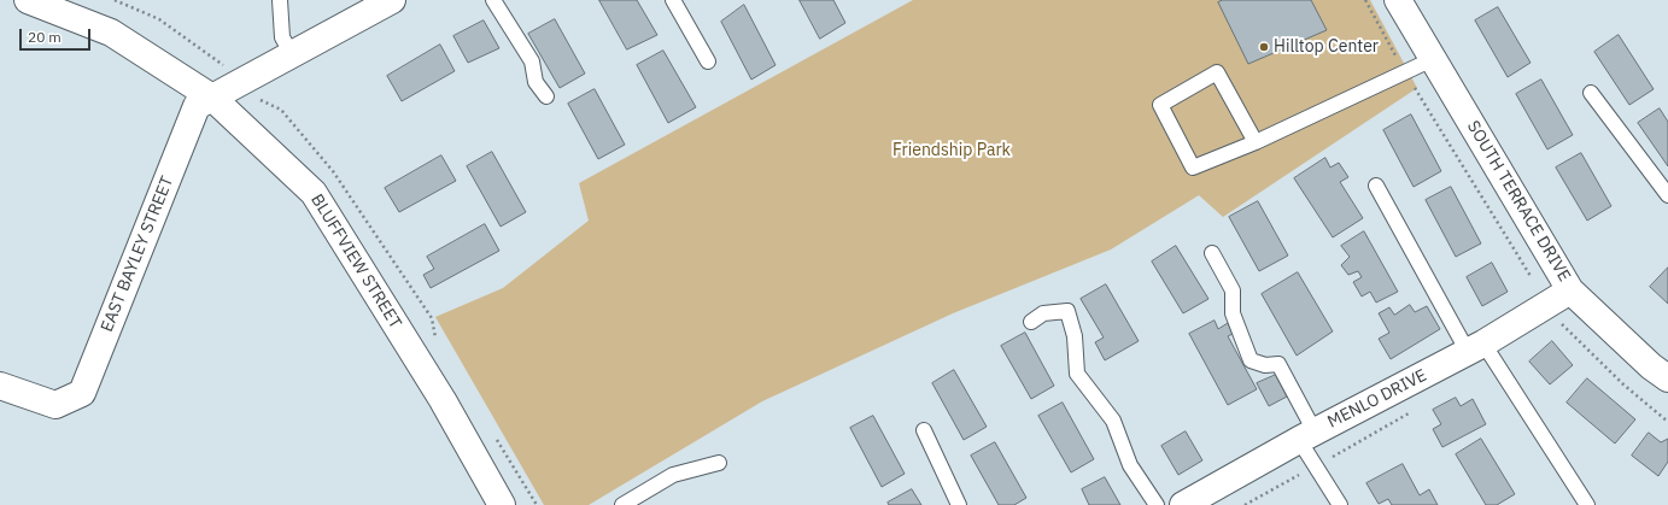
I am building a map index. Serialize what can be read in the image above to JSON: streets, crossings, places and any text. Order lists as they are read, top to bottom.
{
  "streets": {
    "street": [
      "SOUTH TERRACE DRIVE",
      "EAST BAYLEY STREET",
      "BLUFFVIEW STREET",
      "MENLO DRIVE"
    ]
  },
  "crossings": [
    ["SOUTH TERRACE DRIVE", "MENLO DRIVE"],
    ["EAST BAYLEY STREET", "BLUFFVIEW STREET"]
  ],
  "parks": ["Friendship Park"],
  "places": ["Hilltop Center"],
  "scale_bar": "20 m"
}
